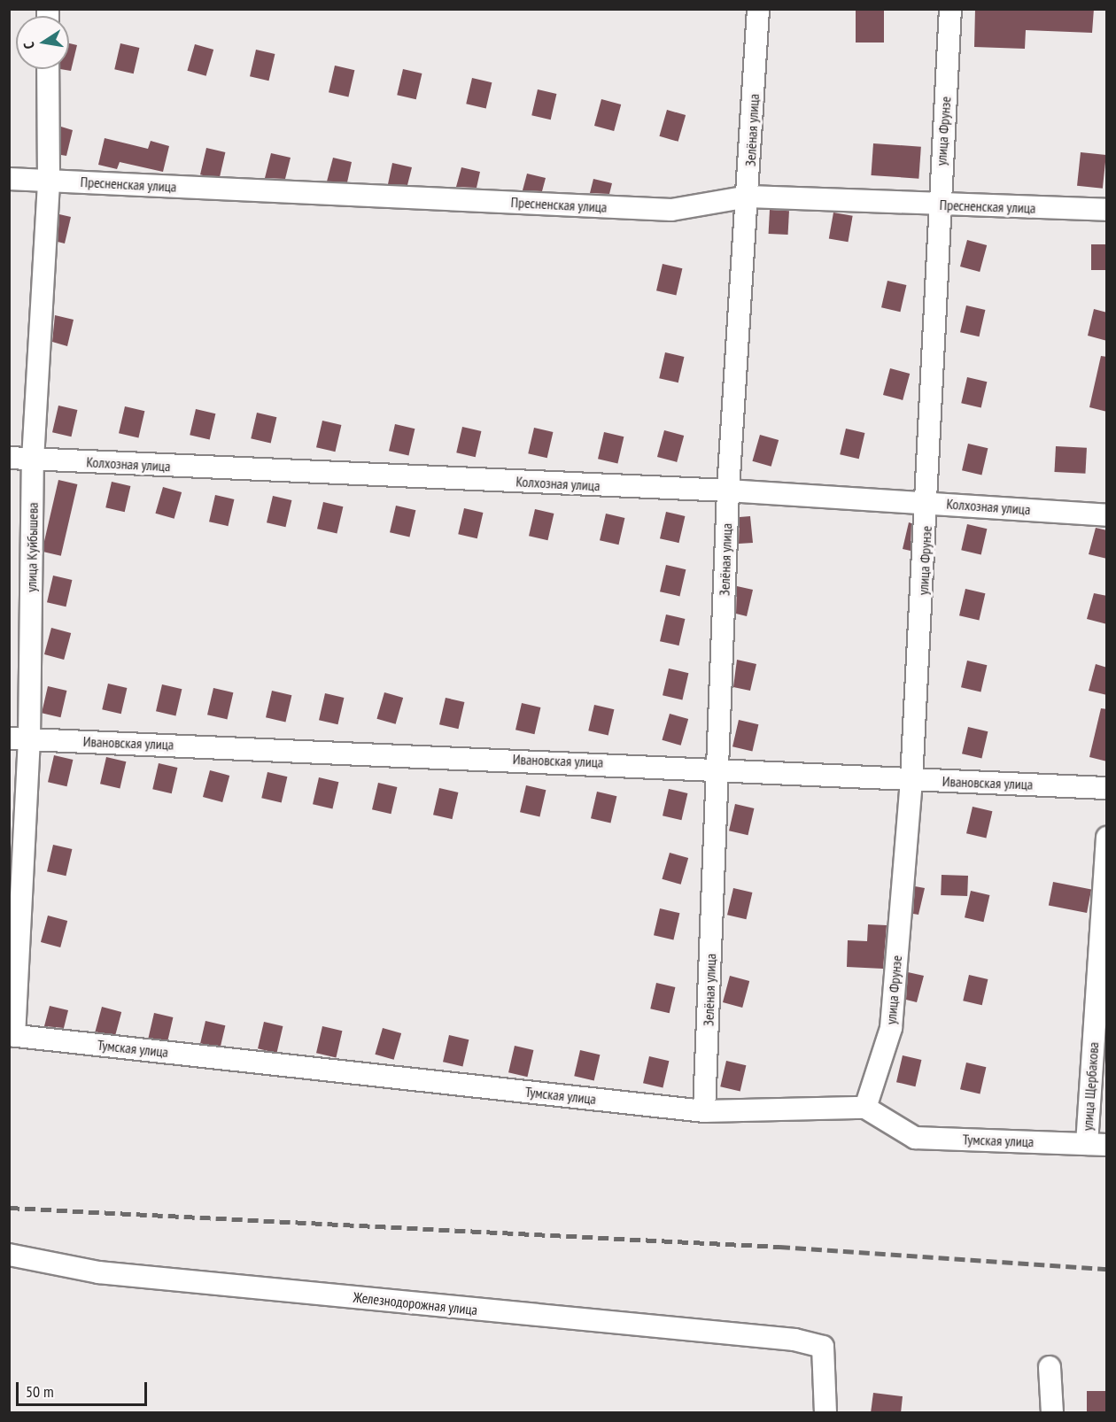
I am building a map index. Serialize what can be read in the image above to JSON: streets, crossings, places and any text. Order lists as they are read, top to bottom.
{
  "streets": {
    "street": [
      "Зелёная улица",
      "улица Фрунзе",
      "Пресненская улица",
      "Колхозная улица",
      "улица Куйбышева",
      "Ивановская улица",
      "Тумская улица",
      "улица Щербакова",
      "Железнодорожная улица"
    ]
  },
  "crossings": [
    ["Зелёная улица", "Пресненская улица"],
    ["Зелёная улица", "Колхозная улица"],
    ["Зелёная улица", "Ивановская улица"],
    ["Зелёная улица", "Тумская улица"],
    ["улица Фрунзе", "Пресненская улица"],
    ["улица Фрунзе", "Колхозная улица"],
    ["улица Фрунзе", "Ивановская улица"],
    ["улица Фрунзе", "Тумская улица"],
    ["Пресненская улица", "улица Куйбышева"],
    ["Колхозная улица", "улица Куйбышева"],
    ["улица Куйбышева", "Ивановская улица"],
    ["улица Куйбышева", "Тумская улица"],
    ["Тумская улица", "улица Щербакова"]
  ],
  "scale_bar": "50 m",
  "north": "left"
}
